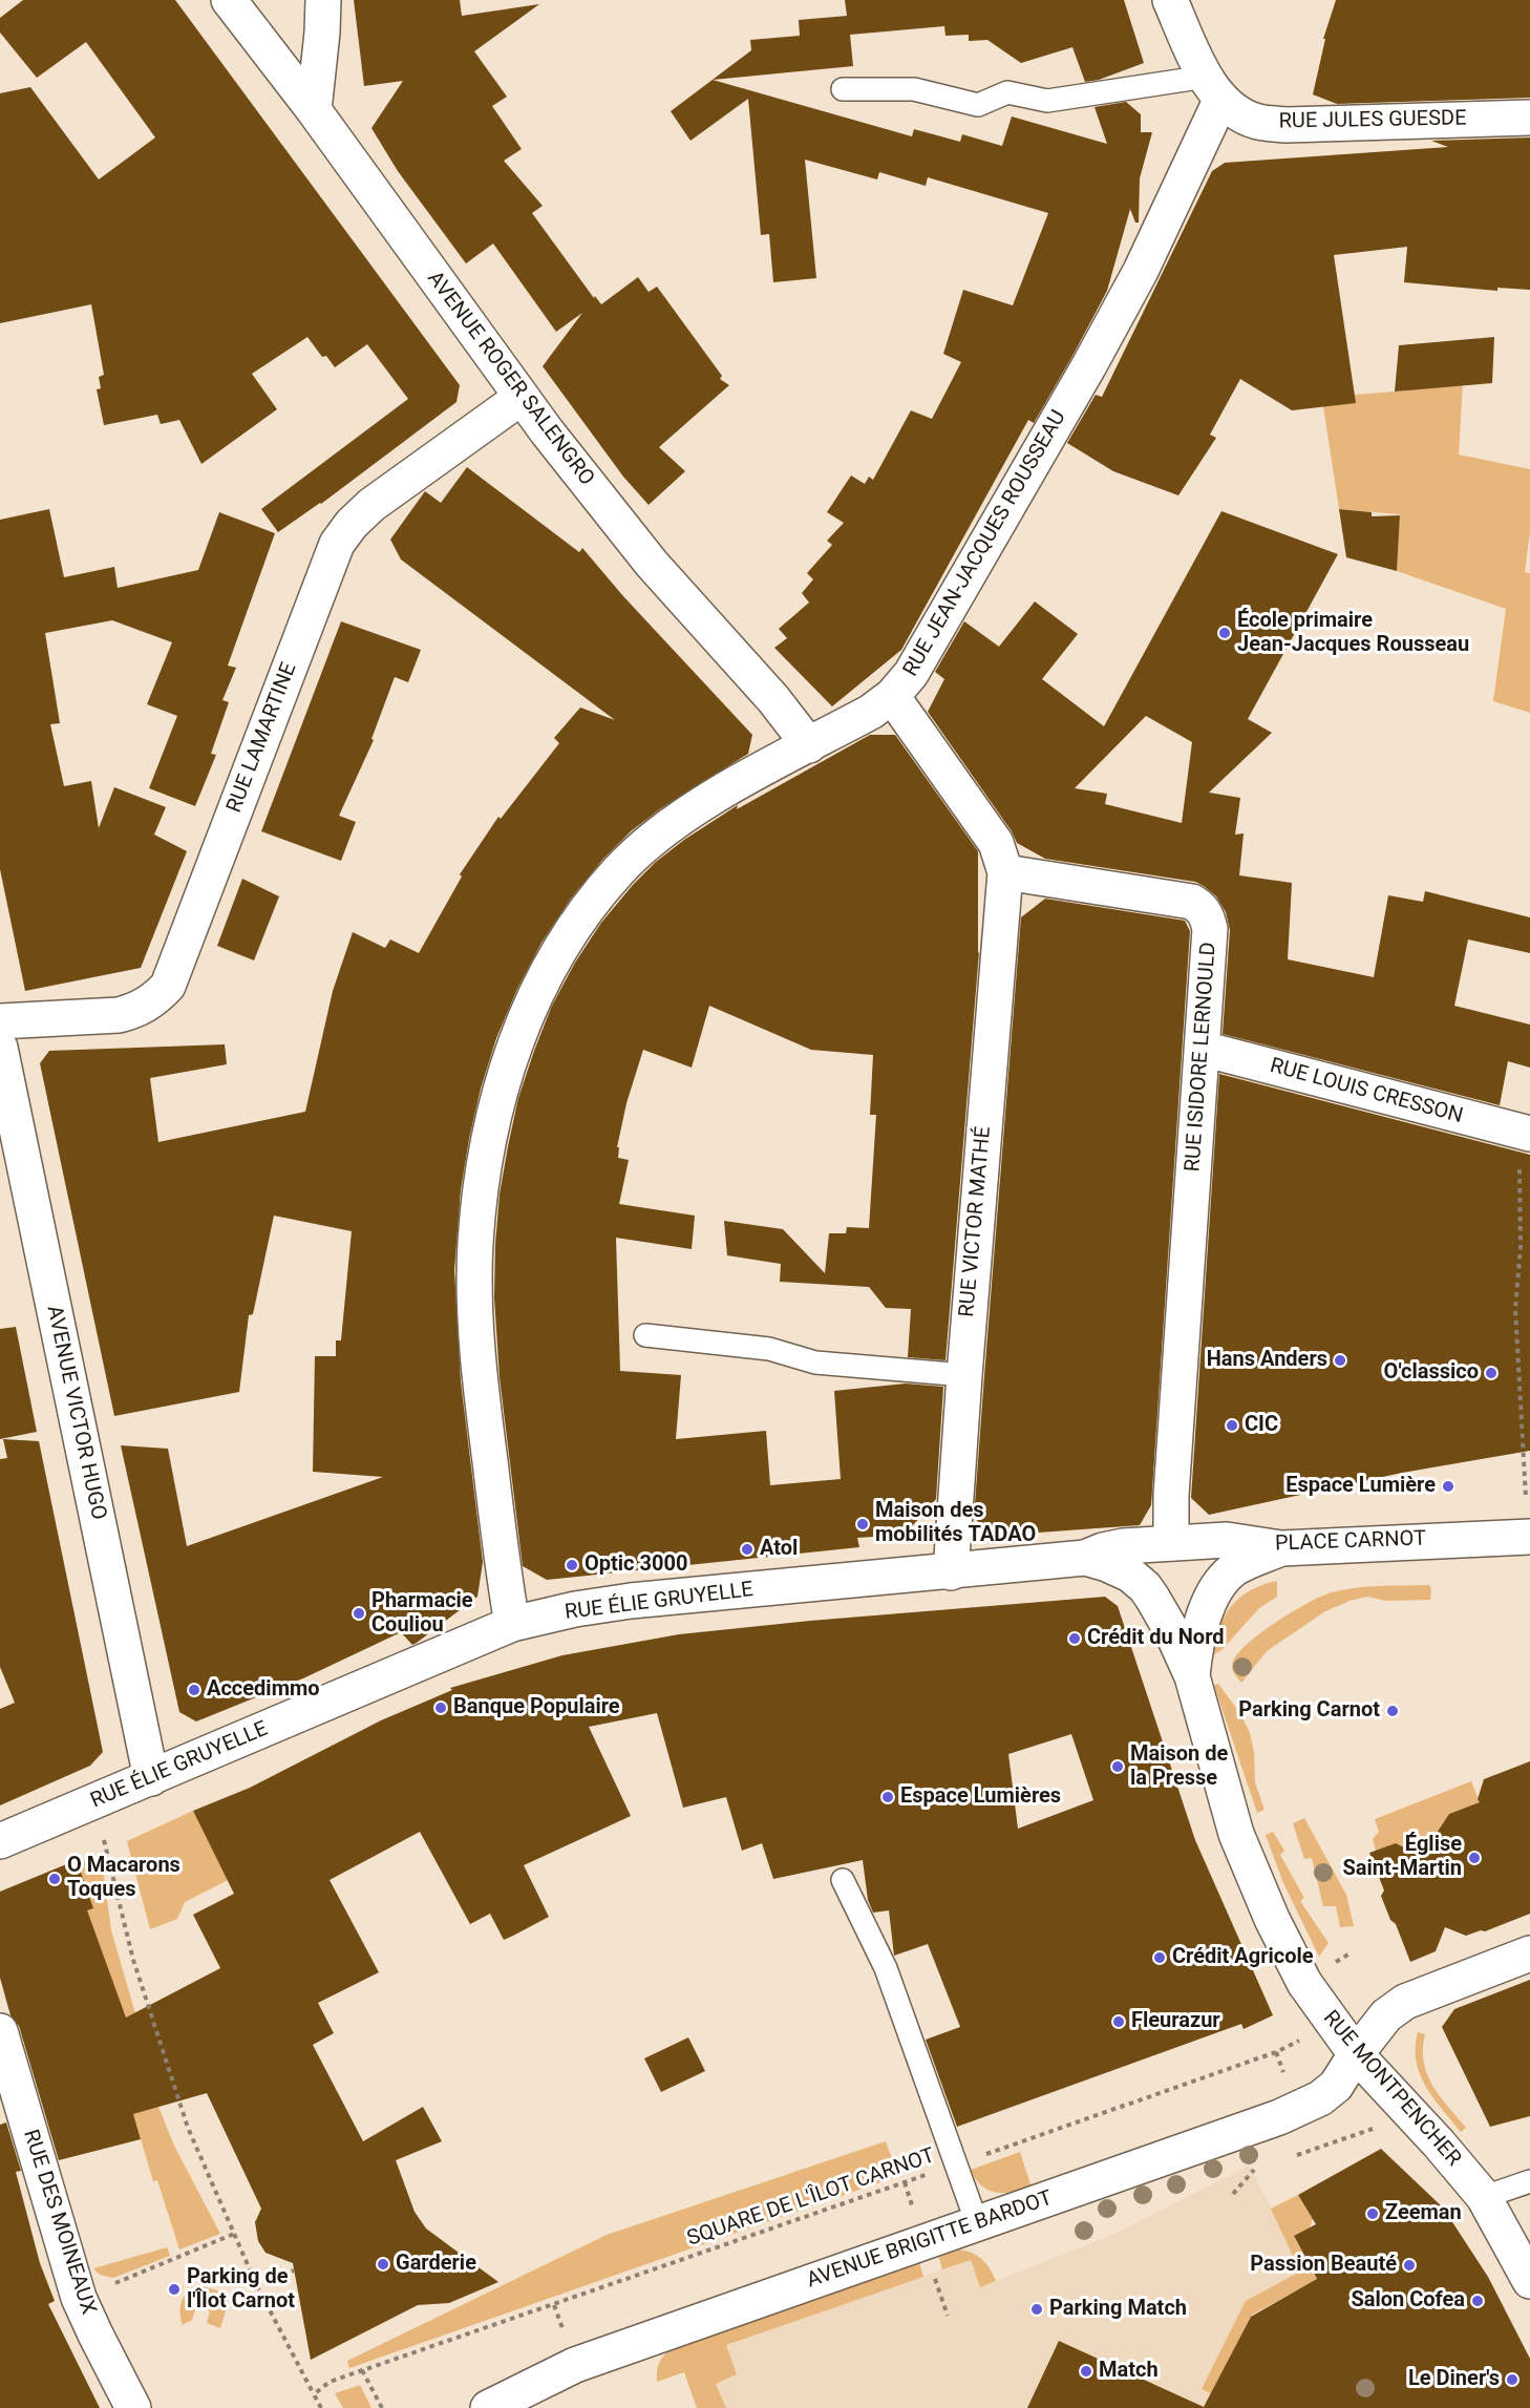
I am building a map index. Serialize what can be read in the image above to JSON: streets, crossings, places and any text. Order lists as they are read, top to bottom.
{
  "streets": {
    "street": [
      "RUE JULES GUESDE",
      "AVENUE ROGER SALENGRO",
      "RUE JEAN-JACQUES ROUSSEAU",
      "RUE LAMARTINE",
      "RUE ISIDORE LERNOULD",
      "RUE LOUIS CRESSON",
      "RUE VICTOR MATHÉ",
      "AVENUE VICTOR HUGO",
      "PLACE CARNOT",
      "RUE ÉLIE GRUYELLE",
      "RUE MONTPENCHER",
      "RUE DES MOINEAUX",
      "AVENUE BRIGITTE BARDOT"
    ],
    "path": ["SQUARE DE L'ÎLOT CARNOT"]
  },
  "crossings": [
    ["RUE JULES GUESDE", "RUE JEAN-JACQUES ROUSSEAU"],
    ["AVENUE ROGER SALENGRO", "RUE JEAN-JACQUES ROUSSEAU"],
    ["AVENUE ROGER SALENGRO", "RUE LAMARTINE"],
    ["RUE JEAN-JACQUES ROUSSEAU", "RUE ÉLIE GRUYELLE"],
    ["RUE ISIDORE LERNOULD", "RUE LOUIS CRESSON"],
    ["RUE ISIDORE LERNOULD", "RUE VICTOR MATHÉ"],
    ["RUE ISIDORE LERNOULD", "PLACE CARNOT"],
    ["RUE ISIDORE LERNOULD", "RUE ÉLIE GRUYELLE"],
    ["RUE VICTOR MATHÉ", "RUE ÉLIE GRUYELLE"],
    ["AVENUE VICTOR HUGO", "RUE ÉLIE GRUYELLE"],
    ["PLACE CARNOT", "RUE ÉLIE GRUYELLE"],
    ["PLACE CARNOT", "RUE MONTPENCHER"],
    ["RUE ÉLIE GRUYELLE", "RUE MONTPENCHER"],
    ["RUE MONTPENCHER", "SQUARE DE L'ÎLOT CARNOT"],
    ["RUE MONTPENCHER", "AVENUE BRIGITTE BARDOT"]
  ],
  "places": [
    "École primaire Jean-Jacques Rousseau",
    "Hans Anders",
    "O'classico",
    "CIC",
    "Espace Lumière",
    "Maison des mobilités TADAO",
    "Atol",
    "Optic 3000",
    "Pharmacie Couliou",
    "Crédit du Nord",
    "Accedimmo",
    "Banque Populaire",
    "Parking Carnot",
    "Maison de la Presse",
    "Espace Lumières",
    "Église Saint-Martin",
    "O Macarons Toques",
    "Crédit Agricole",
    "Fleurazur",
    "Zeeman",
    "Garderie",
    "Passion Beauté",
    "Parking de l'Îlot Carnot",
    "Salon Cofea",
    "Parking Match",
    "Match",
    "Le Diner's"
  ]
}
